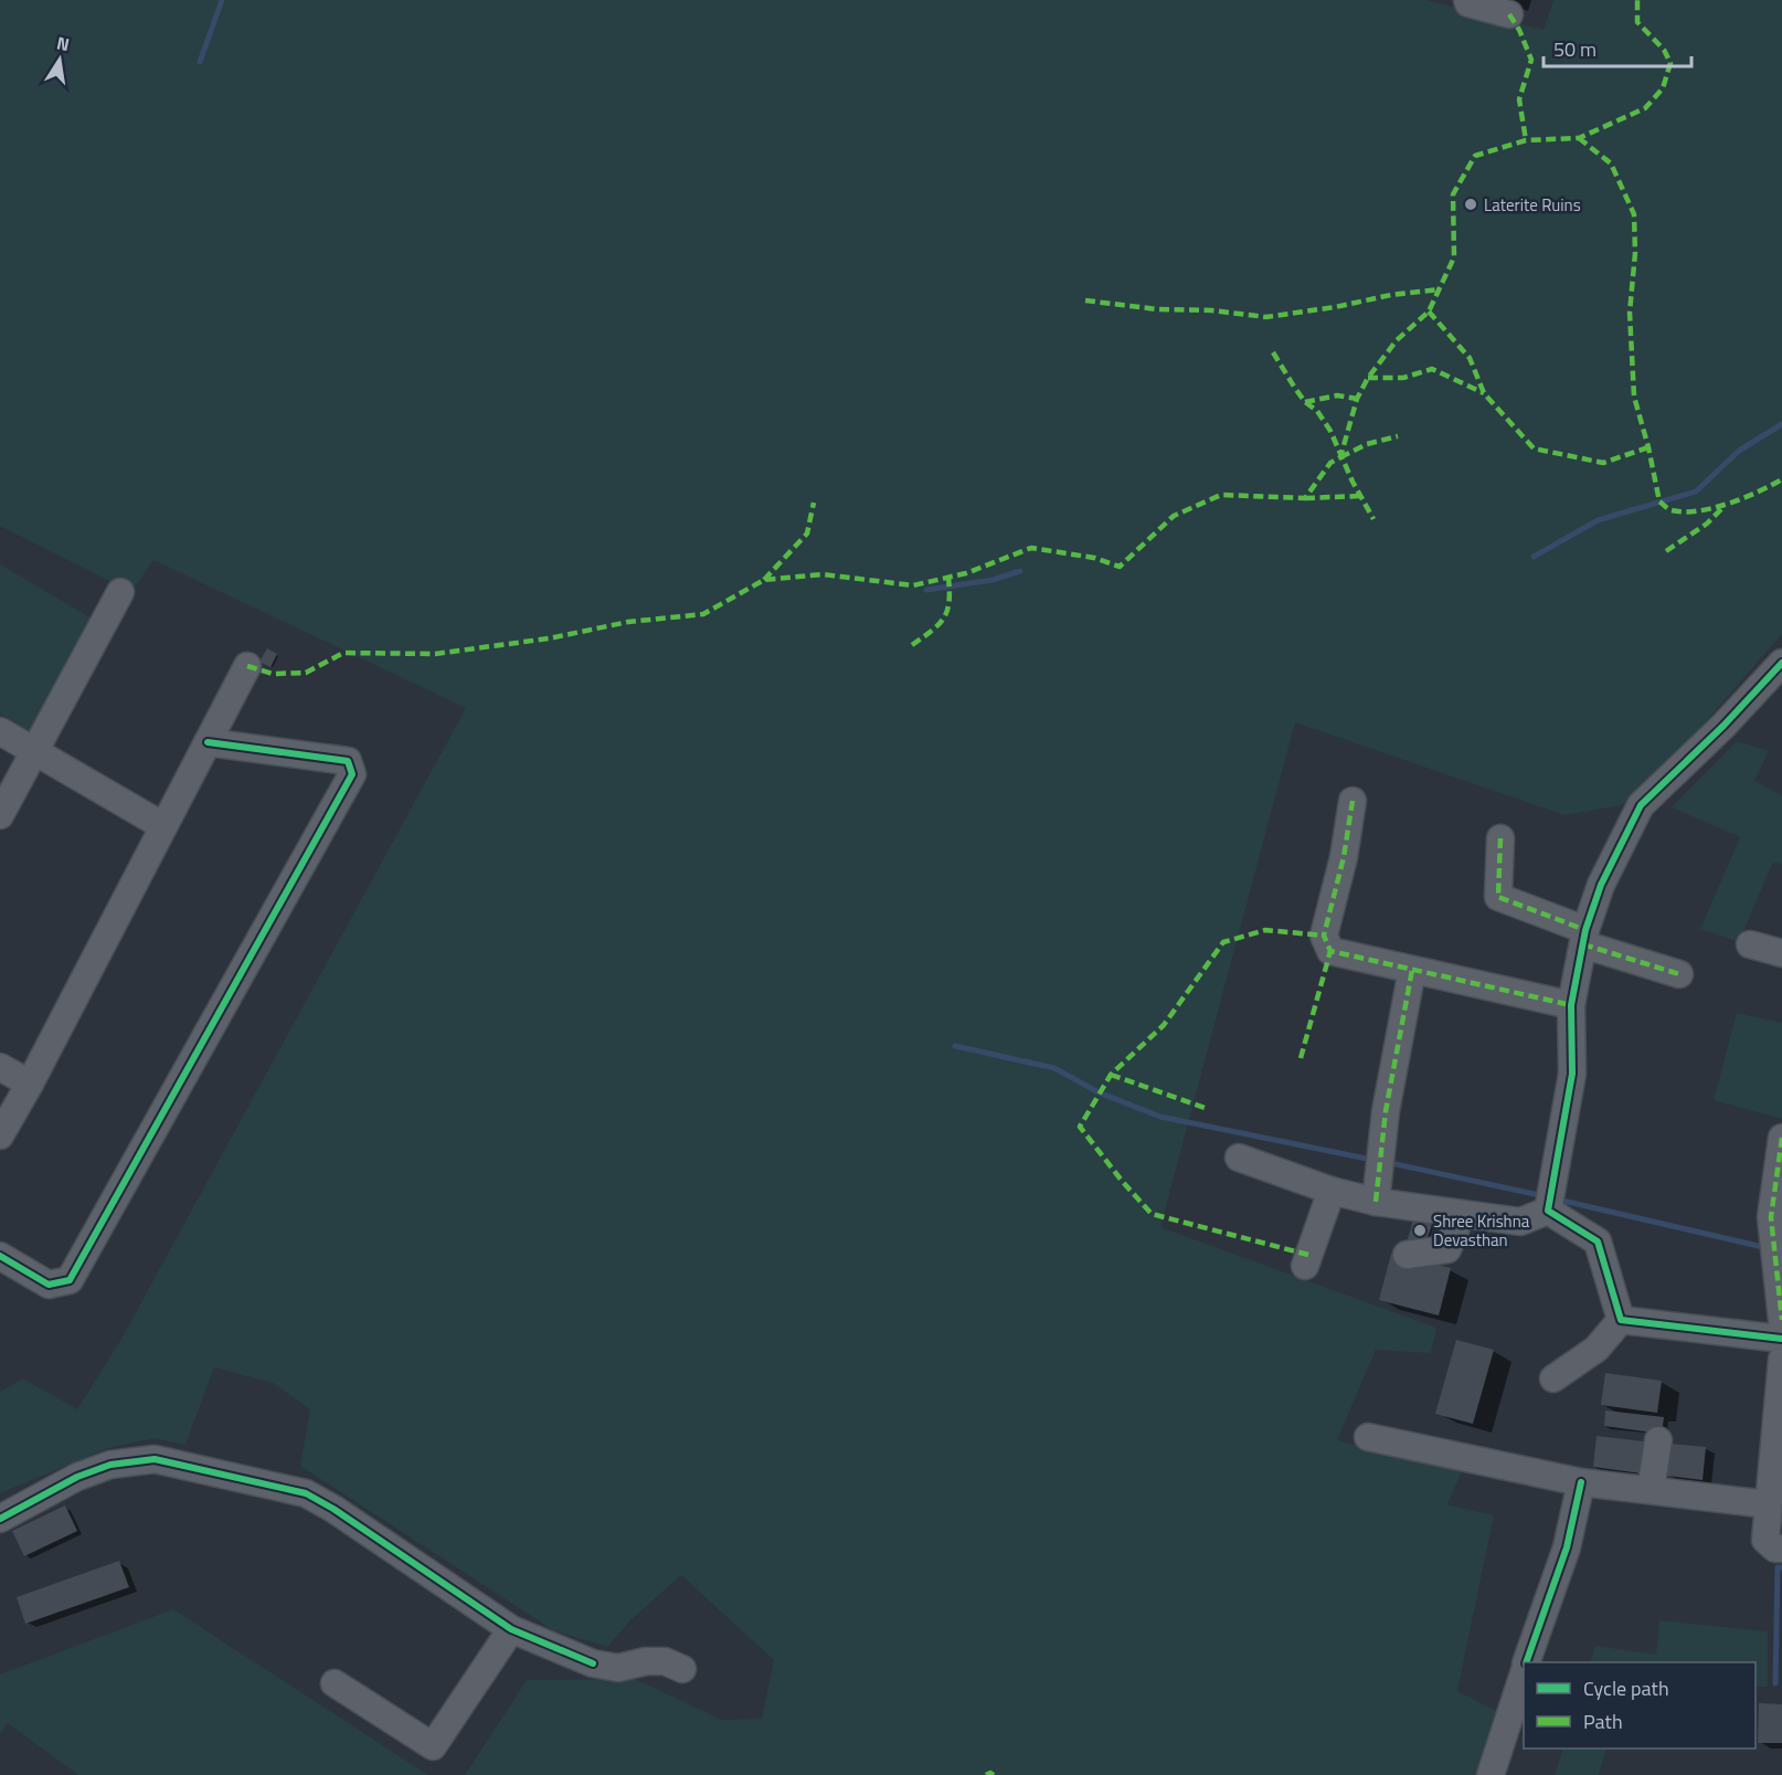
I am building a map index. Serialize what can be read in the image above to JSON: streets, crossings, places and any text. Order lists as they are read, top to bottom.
{
  "places": ["Laterite Ruins", "Shree Krishna Devasthan"],
  "legend": ["Cycle path", "Path"],
  "scale_bar": "50 m",
  "north": "top"
}
